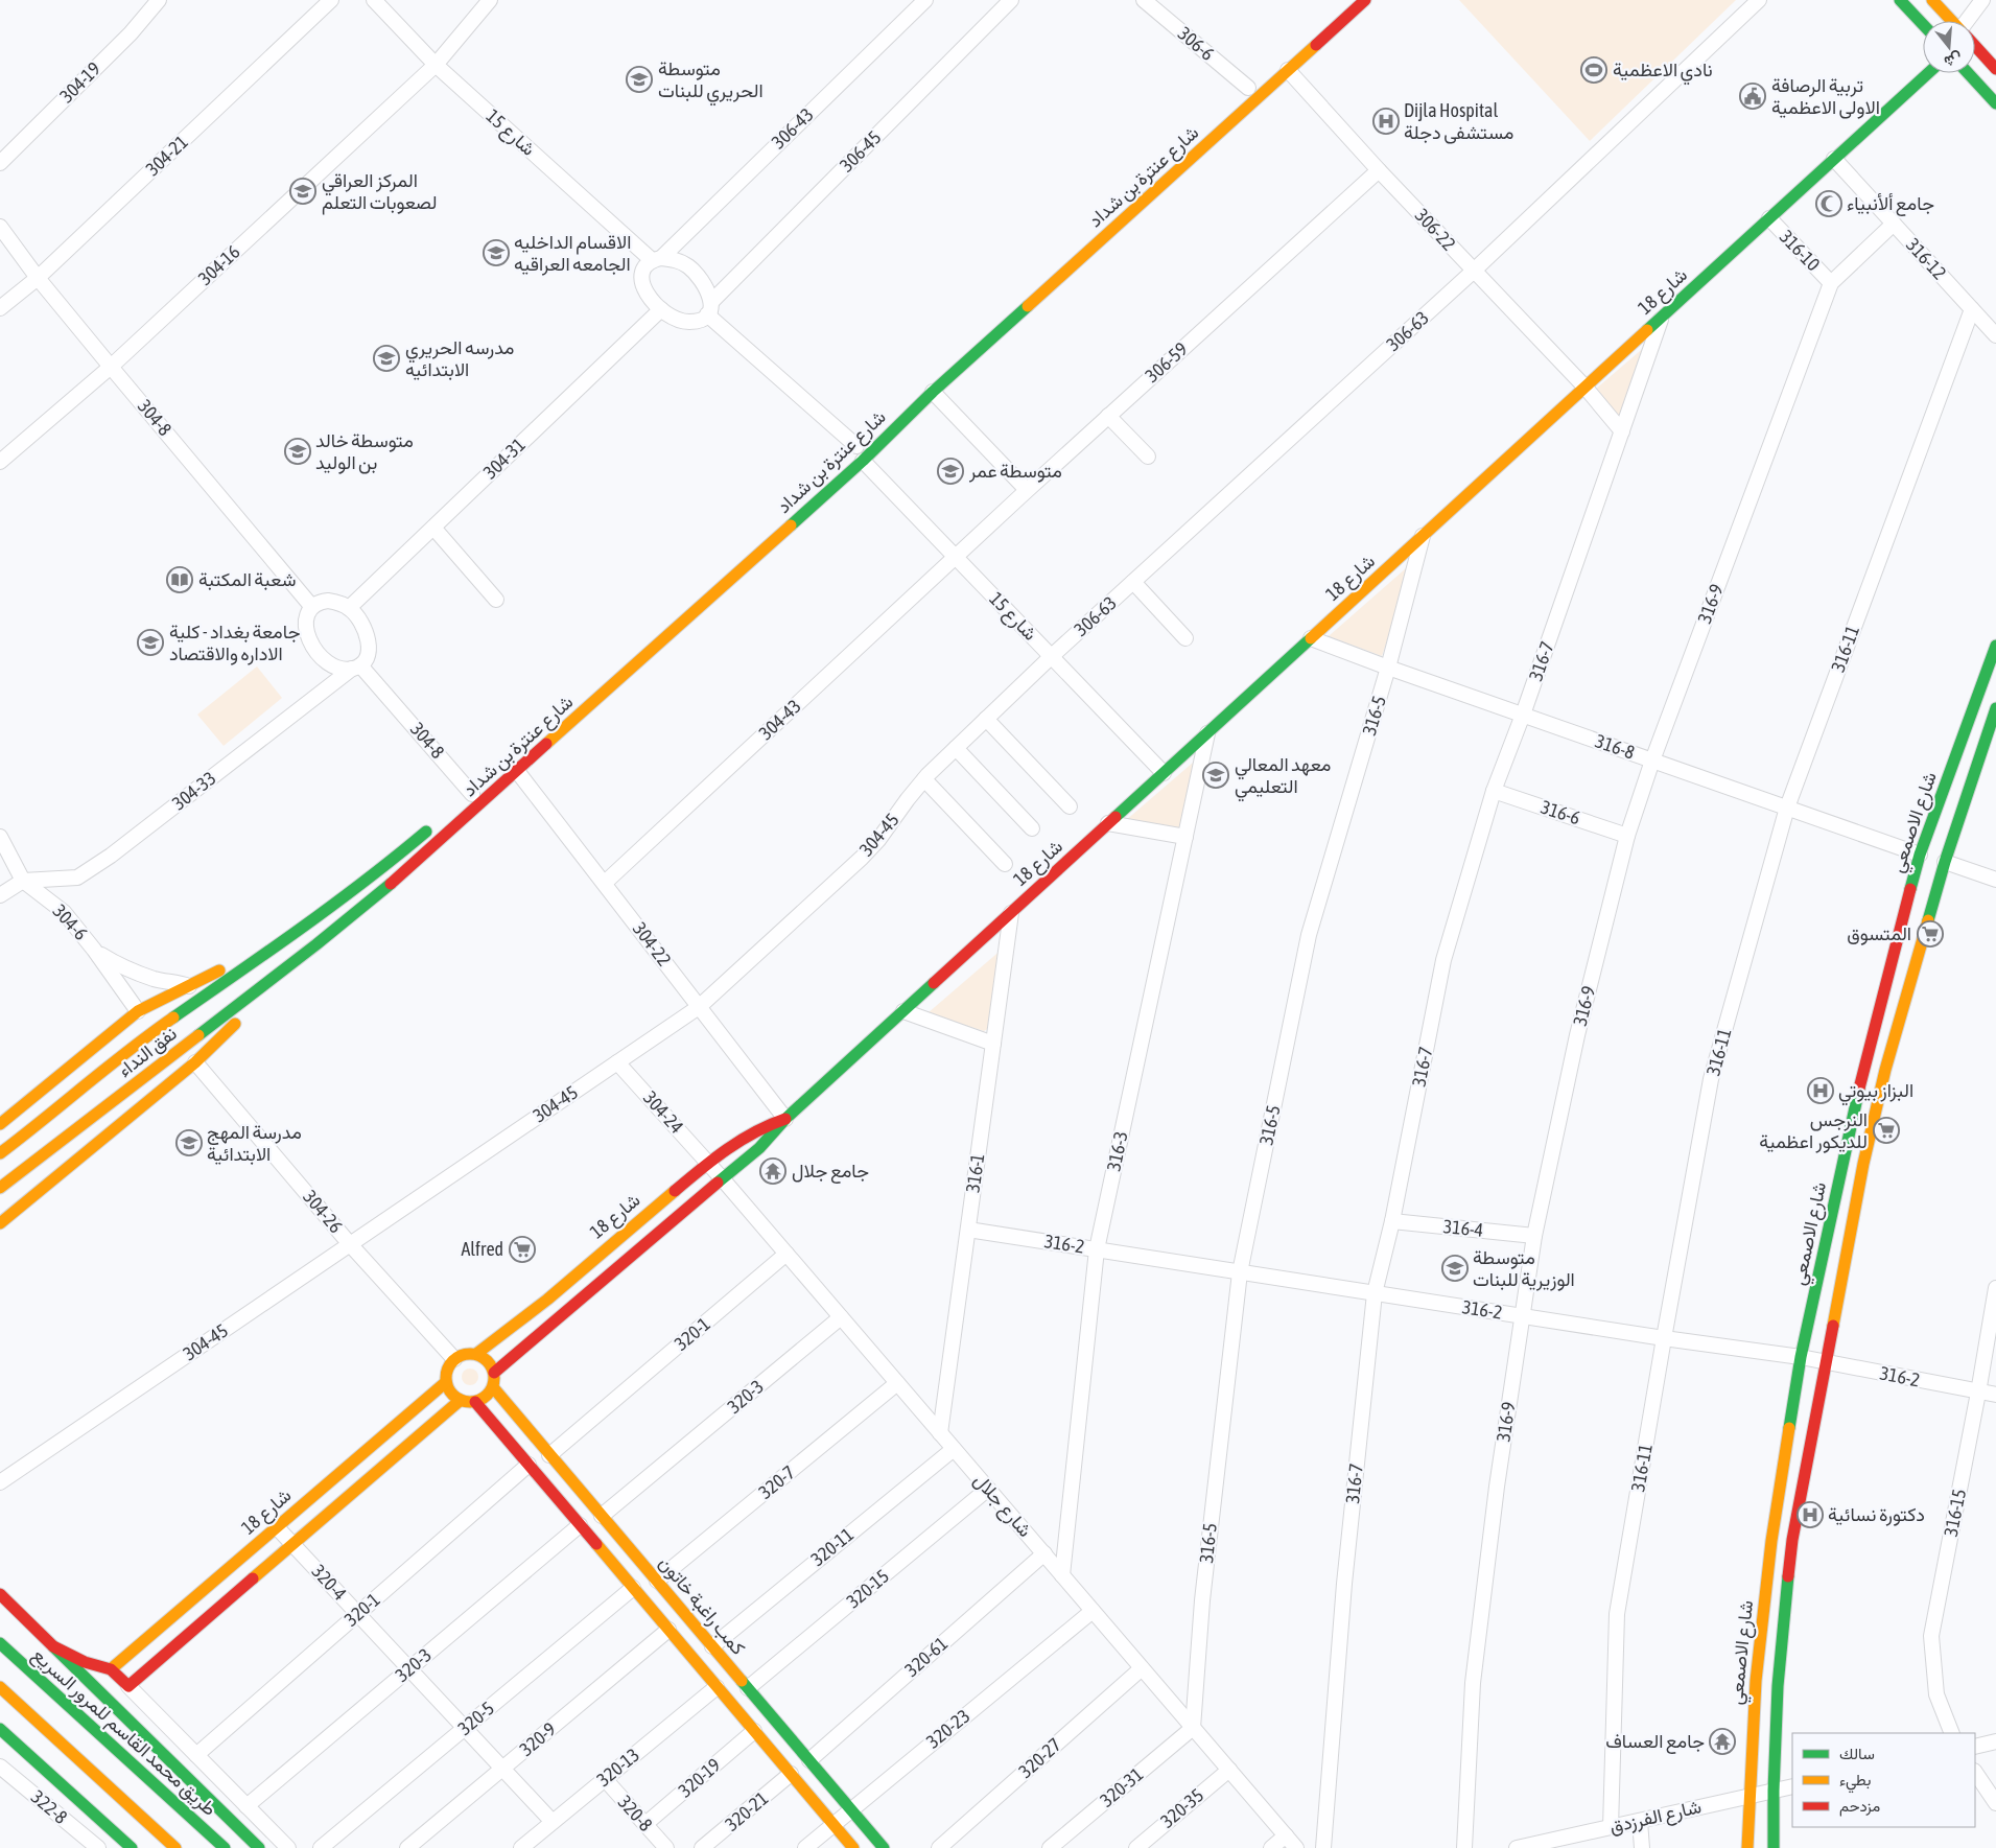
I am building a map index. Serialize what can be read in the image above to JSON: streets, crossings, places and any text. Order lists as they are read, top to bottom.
{
  "streets": {
    "main road": [
      "شارع عنترة بن شداد",
      "شارع 18",
      "شارع الاصمعي",
      "نفق النداء",
      "كمب راغبة خاتون",
      "طريق محمد القاسم للمرور السريع"
    ],
    "street": [
      "306-6",
      "304-19",
      "306-43",
      "شارع 15",
      "306-45",
      "304-21",
      "306-22",
      "316-10",
      "316-12",
      "304-16",
      "306-63",
      "306-59",
      "304-8",
      "304-31",
      "316-9",
      "316-11",
      "316-7",
      "316-5",
      "304-43",
      "316-8",
      "304-33",
      "316-6",
      "304-45",
      "304-6",
      "304-22",
      "304-24",
      "316-3",
      "316-1",
      "304-26",
      "316-4",
      "316-2",
      "320-1",
      "320-3",
      "320-7",
      "شارع جلال",
      "316-15",
      "320-11",
      "320-4",
      "320-15",
      "320-61",
      "320-5",
      "320-23",
      "320-9",
      "320-27",
      "320-13",
      "320-19",
      "320-31",
      "322-8",
      "320-35",
      "320-21",
      "320-8",
      "شارع الفرزدق"
    ]
  },
  "crossings": [
    ["306-43", "شارع 15"],
    ["306-43", "306-45"],
    ["306-43", "304-31"],
    ["شارع 15", "306-45"],
    ["شارع 15", "شارع عنترة بن شداد"],
    ["شارع 15", "304-16"],
    ["شارع 15", "شارع 18"],
    ["شارع 15", "306-63"],
    ["شارع 15", "306-59"],
    ["شارع 15", "304-31"],
    ["شارع 15", "304-43"],
    ["شارع 15", "304-45"],
    ["306-45", "304-31"],
    ["304-21", "304-8"],
    ["شارع عنترة بن شداد", "306-22"],
    ["شارع عنترة بن شداد", "304-22"],
    ["شارع عنترة بن شداد", "نفق النداء"],
    ["306-22", "شارع 18"],
    ["306-22", "306-63"],
    ["306-22", "306-59"],
    ["306-22", "316-7"],
    ["316-10", "شارع 18"],
    ["316-10", "316-9"],
    ["316-12", "شارع 18"],
    ["316-12", "316-9"],
    ["316-12", "316-11"],
    ["304-16", "304-8"],
    ["شارع 18", "316-7"],
    ["شارع 18", "316-5"],
    ["شارع 18", "316-8"],
    ["شارع 18", "304-22"],
    ["شارع 18", "304-24"],
    ["شارع 18", "316-3"],
    ["شارع 18", "316-1"],
    ["شارع 18", "304-26"],
    ["شارع 18", "شارع جلال"],
    ["شارع 18", "320-4"],
    ["شارع 18", "كمب راغبة خاتون"],
    ["306-63", "304-45"],
    ["306-59", "304-43"],
    ["304-8", "304-31"],
    ["304-8", "304-33"],
    ["304-31", "304-33"],
    ["316-9", "316-8"],
    ["316-9", "316-6"],
    ["316-9", "316-4"],
    ["316-9", "316-2"],
    ["316-11", "316-8"],
    ["316-11", "316-2"],
    ["316-11", "شارع الفرزدق"],
    ["316-7", "316-8"],
    ["316-7", "316-6"],
    ["316-7", "316-4"],
    ["316-7", "316-2"],
    ["316-5", "316-8"],
    ["316-5", "316-2"],
    ["316-5", "شارع جلال"],
    ["316-5", "320-31"],
    ["304-43", "304-22"],
    ["316-8", "شارع الاصمعي"],
    ["304-33", "304-6"],
    ["شارع الاصمعي", "316-2"],
    ["شارع الاصمعي", "شارع الفرزدق"],
    ["304-45", "304-22"],
    ["304-45", "304-24"],
    ["304-45", "304-26"],
    ["304-24", "شارع جلال"],
    ["316-3", "316-2"],
    ["316-3", "شارع جلال"],
    ["316-1", "316-2"],
    ["316-1", "شارع جلال"],
    ["304-26", "كمب راغبة خاتون"],
    ["316-2", "316-15"],
    ["320-1", "شارع جلال"],
    ["320-1", "320-4"],
    ["320-1", "كمب راغبة خاتون"],
    ["320-3", "شارع جلال"],
    ["320-3", "320-4"],
    ["320-3", "كمب راغبة خاتون"],
    ["320-7", "شارع جلال"],
    ["320-7", "كمب راغبة خاتون"],
    ["شارع جلال", "320-11"],
    ["شارع جلال", "320-15"],
    ["شارع جلال", "320-61"],
    ["شارع جلال", "320-23"],
    ["شارع جلال", "320-27"],
    ["شارع جلال", "320-31"],
    ["شارع جلال", "320-35"],
    ["320-11", "كمب راغبة خاتون"],
    ["320-4", "320-5"],
    ["320-4", "320-9"],
    ["320-4", "320-13"],
    ["320-15", "كمب راغبة خاتون"],
    ["كمب راغبة خاتون", "320-61"],
    ["كمب راغبة خاتون", "320-23"],
    ["320-13", "320-8"],
    ["320-19", "320-8"]
  ],
  "places": {
    "sports": ["نادي الاعظمية"],
    "school or university": [
      "متوسطة الحريري للبنات",
      "المركز العراقي لصعوبات التعلم",
      "الاقسام الداخليه الجامعه العراقيه",
      "مدرسه الحريري الابتدائيه",
      "متوسطة خالد بن الوليد",
      "متوسطة عمر",
      "جامعة بغداد - كلية الاداره والاقتصاد",
      "معهد المعالي التعليمي",
      "مدرسة المهج الابتدائية",
      "متوسطة الوزيرية للبنات"
    ],
    "public building": ["تربية الرصافة الاولى الاعظمية"],
    "hospital": ["Dijla Hospital مستشفى دجلة", "البزاز بيوتي", "دكتورة نسائية"],
    "mosque": ["جامع ألأنبياء"],
    "library": ["شعبة المكتبة"],
    "supermarket": ["المتسوق", "النرجس للديكور اعظمية", "Alfred"],
    "temple": ["جامع جلال", "جامع العساف"]
  },
  "legend": ["سالك", "بطيء", "مزدحم"],
  "north": "bottom"
}
